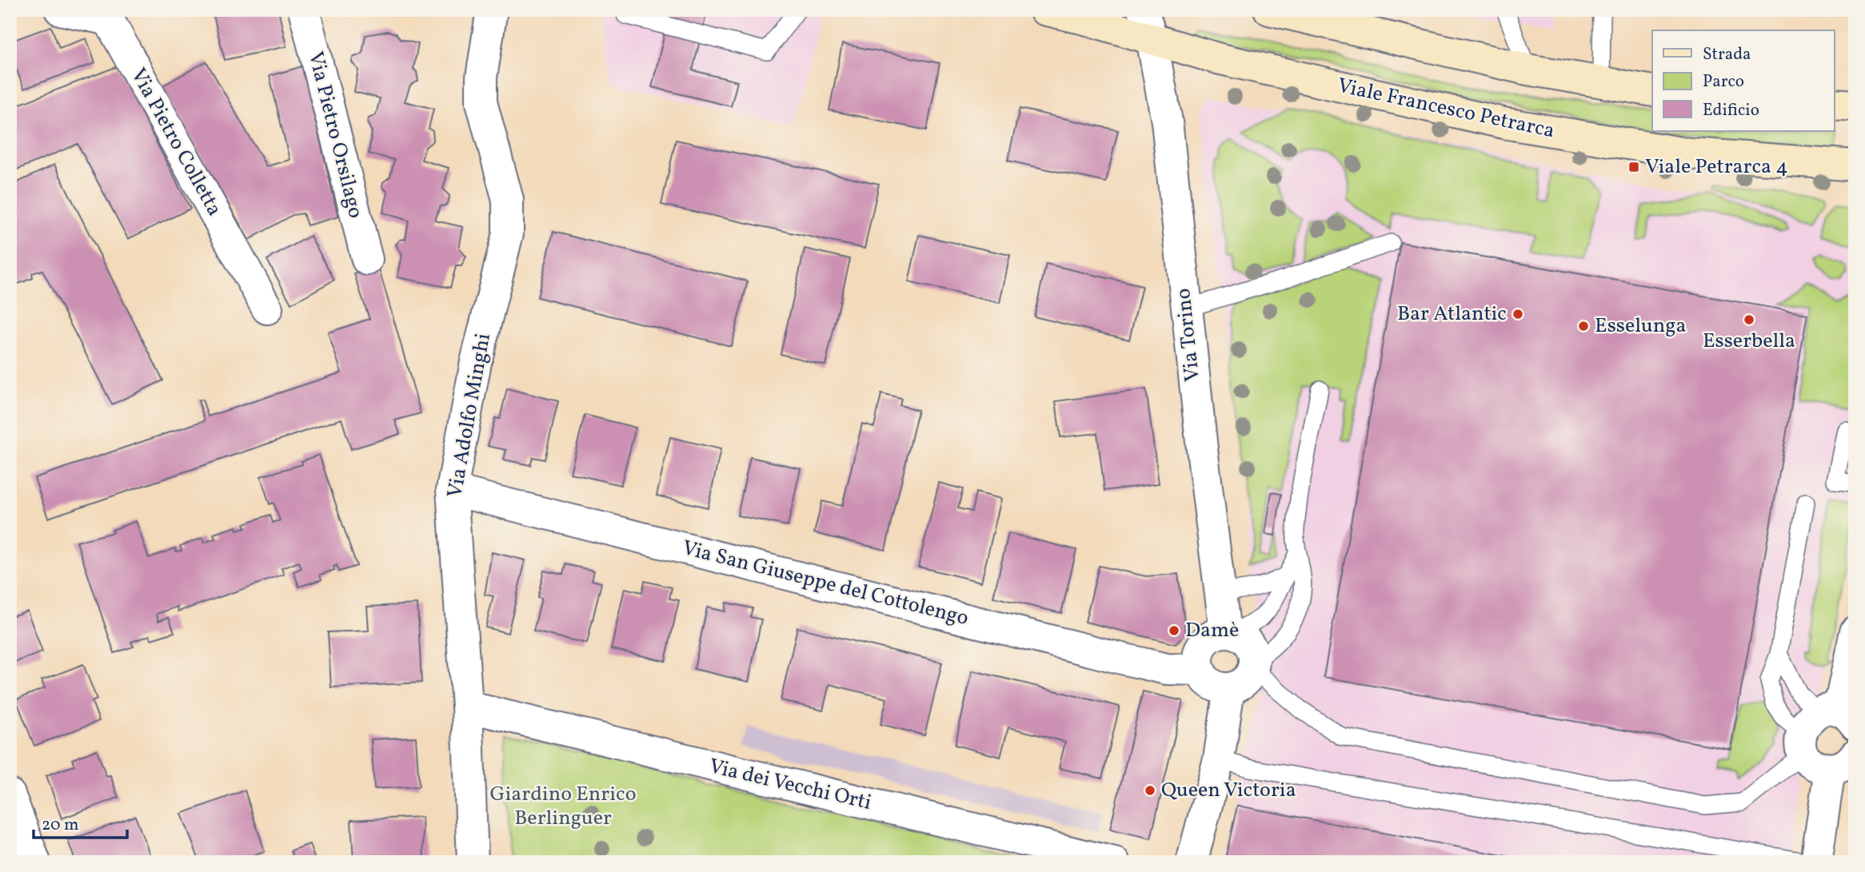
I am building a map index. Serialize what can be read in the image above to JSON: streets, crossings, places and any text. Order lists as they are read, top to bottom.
{
  "streets": {
    "main road": ["Viale Francesco Petrarca"],
    "street": [
      "Via Pietro Orsilago",
      "Via Pietro Colletta",
      "Via Torino",
      "Via Adolfo Minghi",
      "Via San Giuseppe del Cottolengo",
      "Via dei Vecchi Orti"
    ]
  },
  "crossings": [
    ["Viale Francesco Petrarca", "Via Torino"],
    ["Via Torino", "Via San Giuseppe del Cottolengo"],
    ["Via Adolfo Minghi", "Via San Giuseppe del Cottolengo"],
    ["Via Adolfo Minghi", "Via dei Vecchi Orti"]
  ],
  "parks": ["Giardino Enrico Berlinguer"],
  "places": {
    "transit": ["Viale Petrarca 4"],
    "other": [
      "Bar Atlantic",
      "Esserbella",
      "Esselunga",
      "Damè",
      "Queen Victoria"
    ]
  },
  "legend": ["Strada", "Parco", "Edificio"],
  "scale_bar": "20 m"
}
